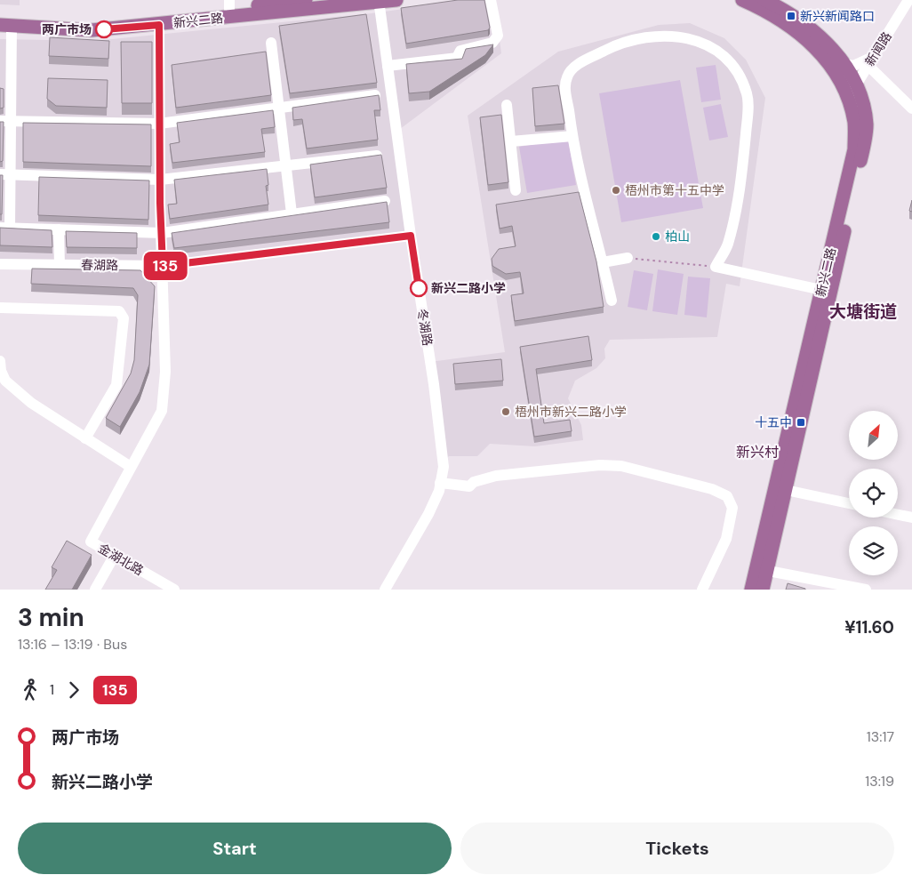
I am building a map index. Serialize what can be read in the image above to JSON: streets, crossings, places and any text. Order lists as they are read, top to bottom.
{
  "streets": {
    "main road": ["新兴二路"],
    "street": [
      "新闻路",
      "春湖路",
      "冬湖路",
      "金湖北路"
    ]
  },
  "crossings": [
    ["新兴二路", "新闻路"],
    ["新兴二路", "冬湖路"],
    ["春湖路", "冬湖路"]
  ],
  "districts": ["大塘街道", "新兴村"],
  "places": {
    "transit": ["新兴新闻路口", "十五中"],
    "other": [
      "两广市场",
      "梧州市第十五中学",
      "柏山",
      "新兴二路小学",
      "梧州市新兴二路小学"
    ]
  },
  "lines": ["bus line 135"],
  "north": "top right",
  "page": {
    "on_map": "135",
    "heading": ["3 min", "13:16 – 13:19 · Bus", "¥11.60"],
    "legs": ["1", "135"],
    "list": [
      {
        "name": "两广市场",
        "value": "13:17"
      },
      {
        "name": "新兴二路小学",
        "value": "13:19"
      }
    ],
    "buttons": ["Start", "Tickets"]
  }
}
